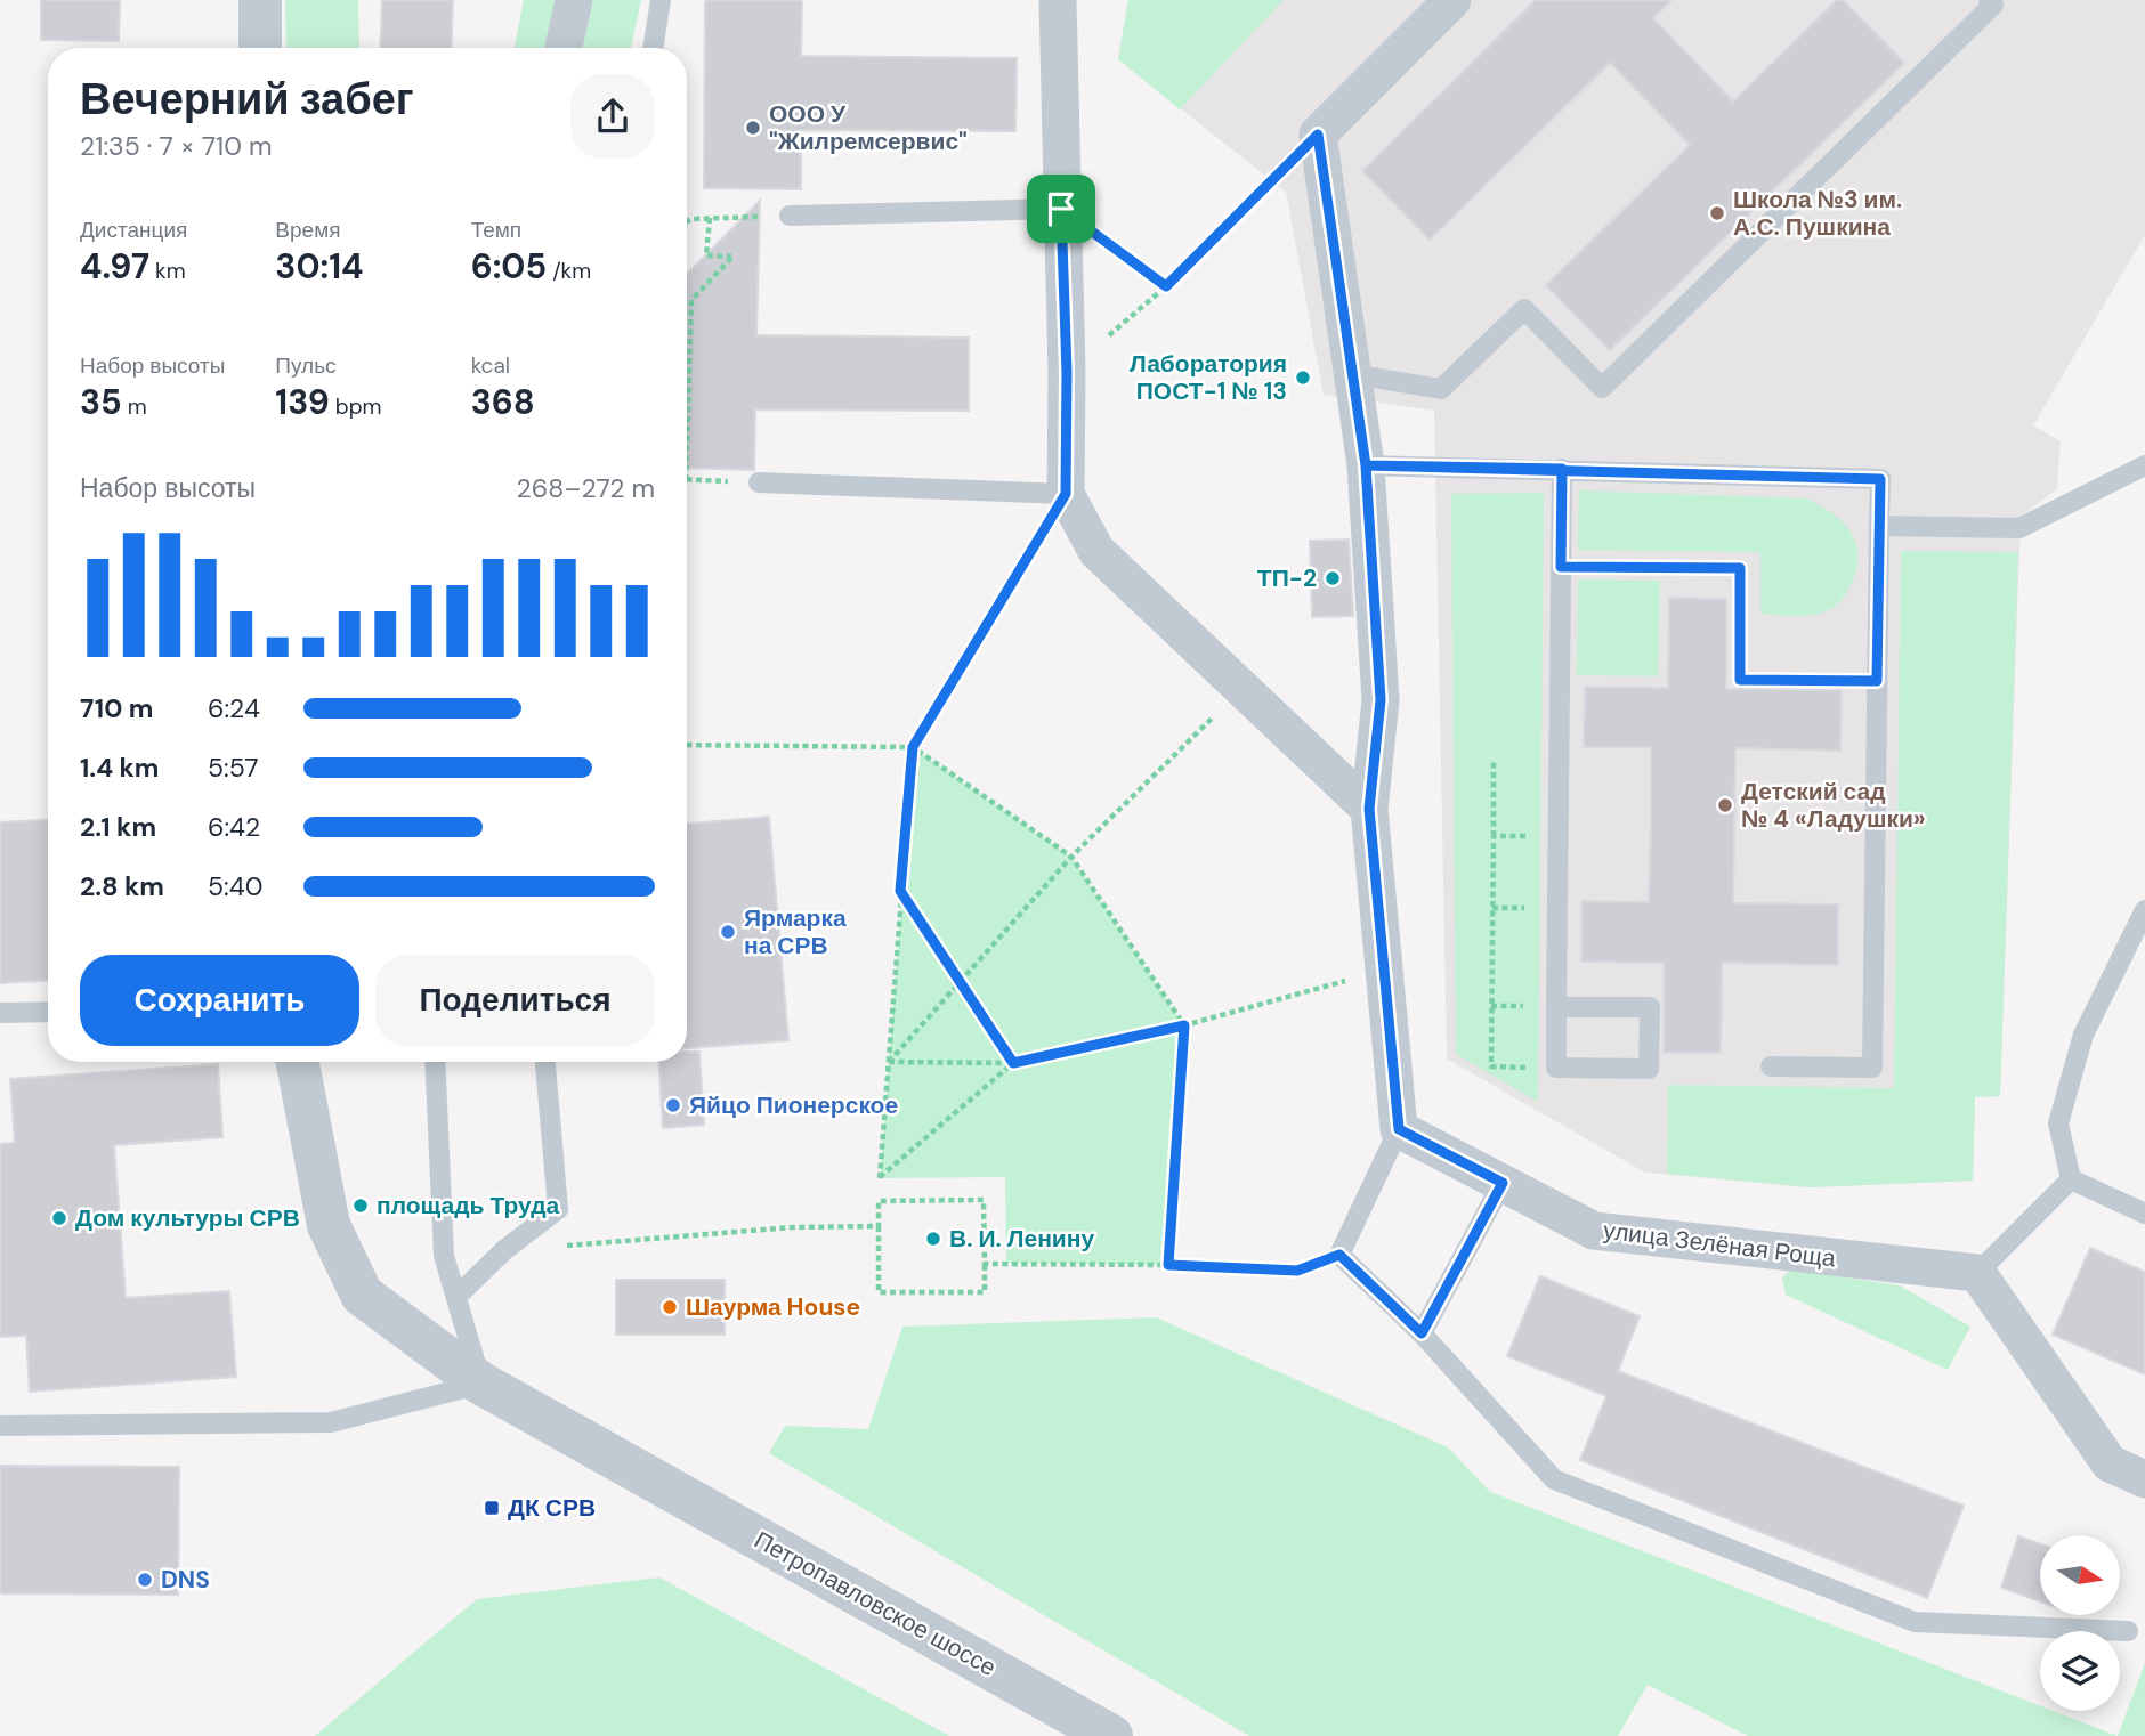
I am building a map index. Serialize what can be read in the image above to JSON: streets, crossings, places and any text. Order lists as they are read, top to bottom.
{
  "streets": {
    "street": ["улица Зелёная Роща", "Петропавловское шоссе"]
  },
  "places": {
    "other": [
      "ООО У \"Жилремсервис\"",
      "Школа №3 им. А.С. Пушкина",
      "Лаборатория ПОСТ-1 № 13",
      "ТП-2",
      "Детский сад № 4 «Ладушки»",
      "Ярмарка на СРВ",
      "Яйцо Пионерское",
      "площадь Труда",
      "Дом культуры СРВ",
      "В. И. Ленину",
      "Шаурма House",
      "DNS"
    ],
    "transit": ["ДК СРВ"]
  },
  "north": "right",
  "page": {
    "heading": ["Вечерний забег", "21:35 · 7 × 710 m"],
    "stats": [
      ["Дистанция", "4.97 km"],
      ["Время", "30:14"],
      ["Темп", "6:05 /km"],
      ["Набор высоты", "35 m"],
      ["Пульс", "139 bpm"],
      ["kcal", "368"]
    ],
    "chart": ["Набор высоты", "268–272 m"],
    "list": [
      {
        "name": "710 m",
        "note": "6:24"
      },
      {
        "name": "1.4 km",
        "note": "5:57"
      },
      {
        "name": "2.1 km",
        "note": "6:42"
      },
      {
        "name": "2.8 km",
        "note": "5:40"
      }
    ],
    "buttons": ["Сохранить", "Поделиться"]
  }
}
